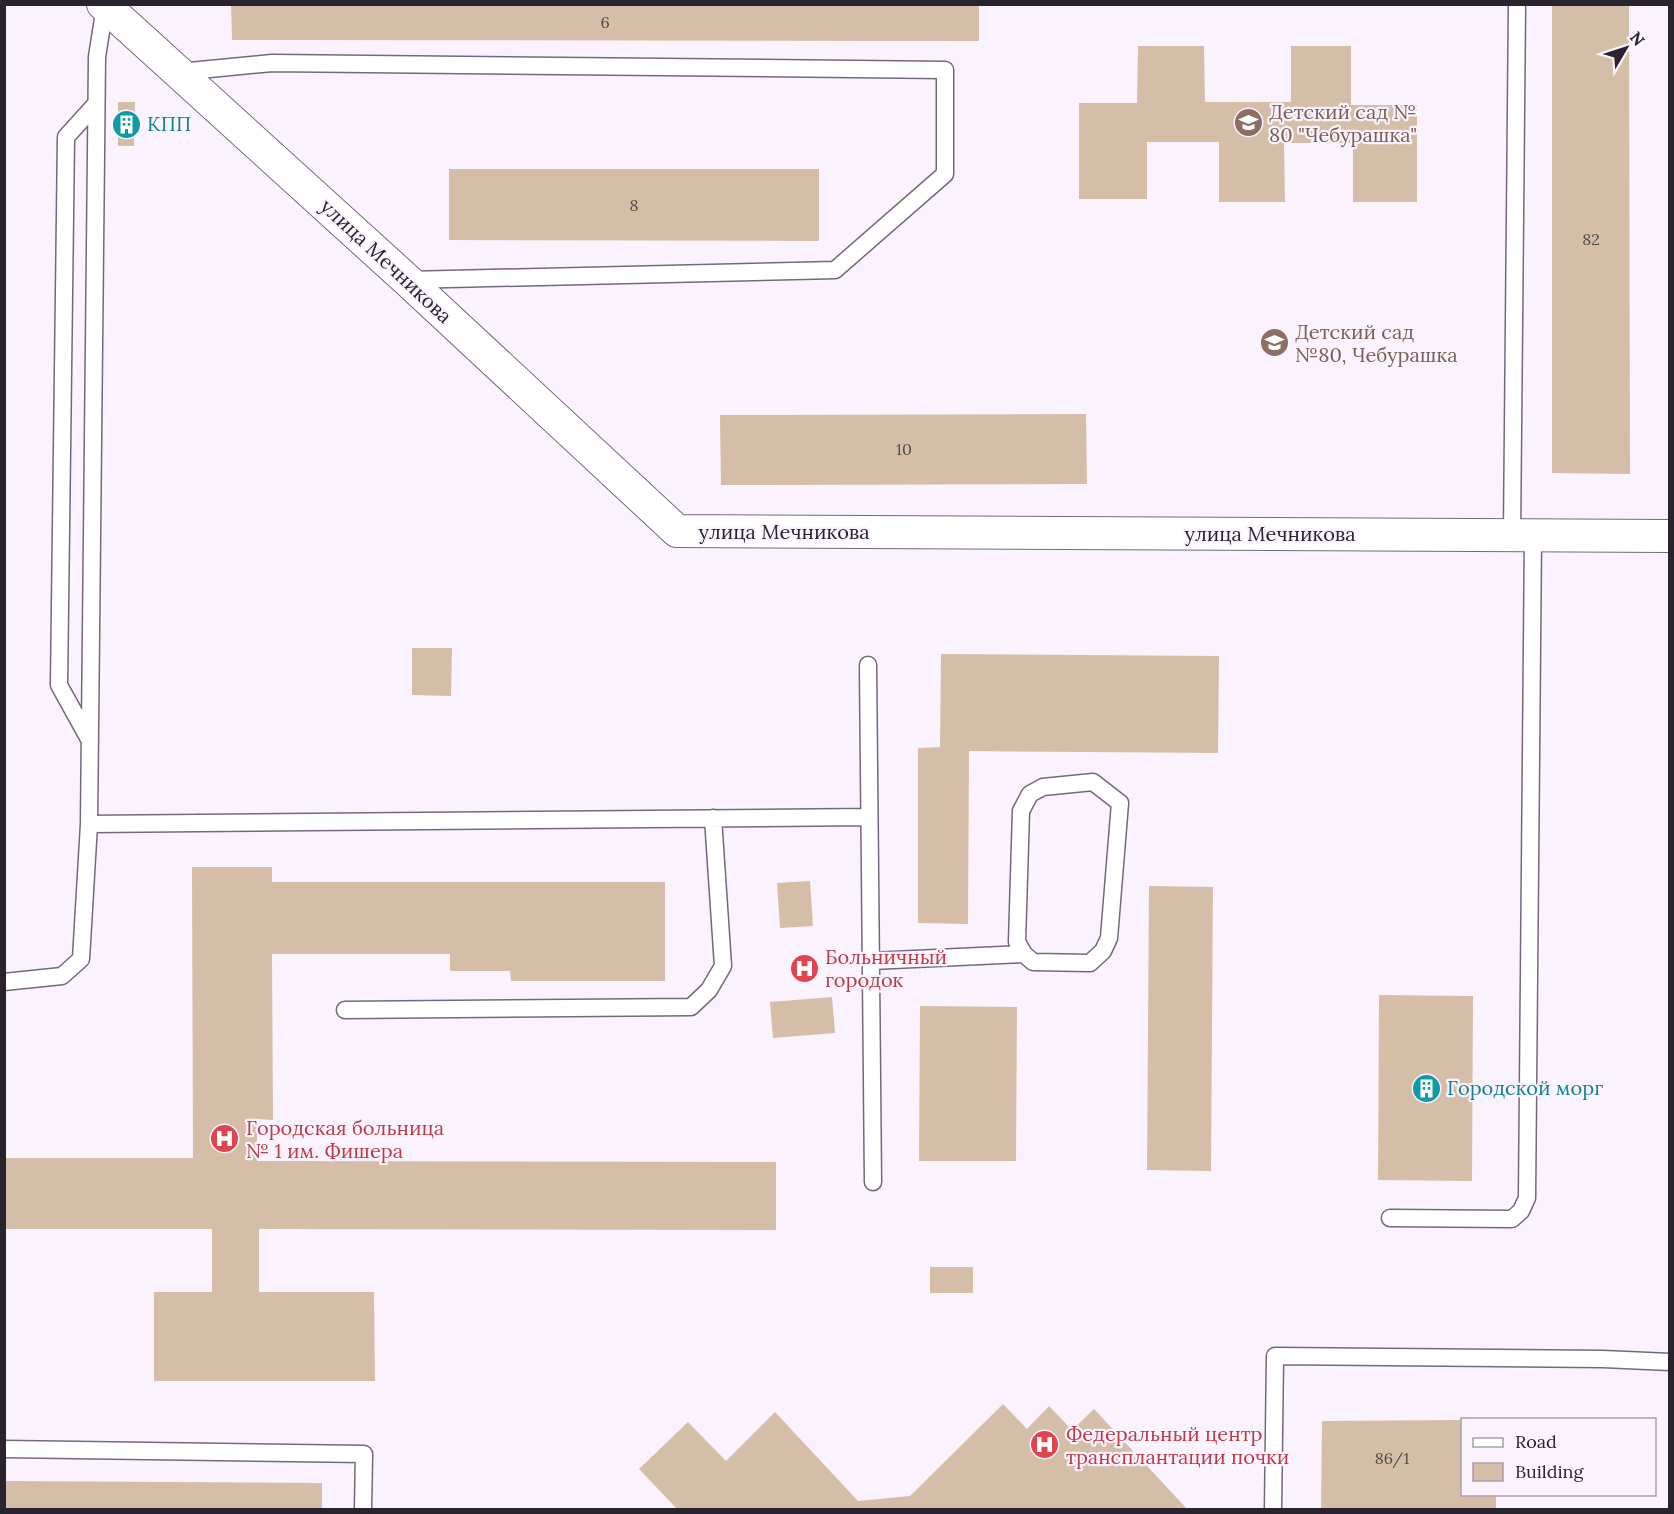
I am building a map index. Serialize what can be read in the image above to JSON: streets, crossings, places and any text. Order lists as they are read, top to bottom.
{
  "streets": {
    "street": ["улица Мечникова"]
  },
  "places": {
    "school or university": ["Детский сад № 80 \"Чебурашка\"", "Детский сад №80, Чебурашка"],
    "building": ["КПП", "Городской морг"],
    "hospital": ["Больничный городок", "Городская больница № 1 им. Фишера", "Федеральный центр трансплантации почки"]
  },
  "house_numbers": [
    "6",
    "8",
    "82",
    "10",
    "86/1"
  ],
  "legend": ["Road", "Building"],
  "north": "top right"
}
